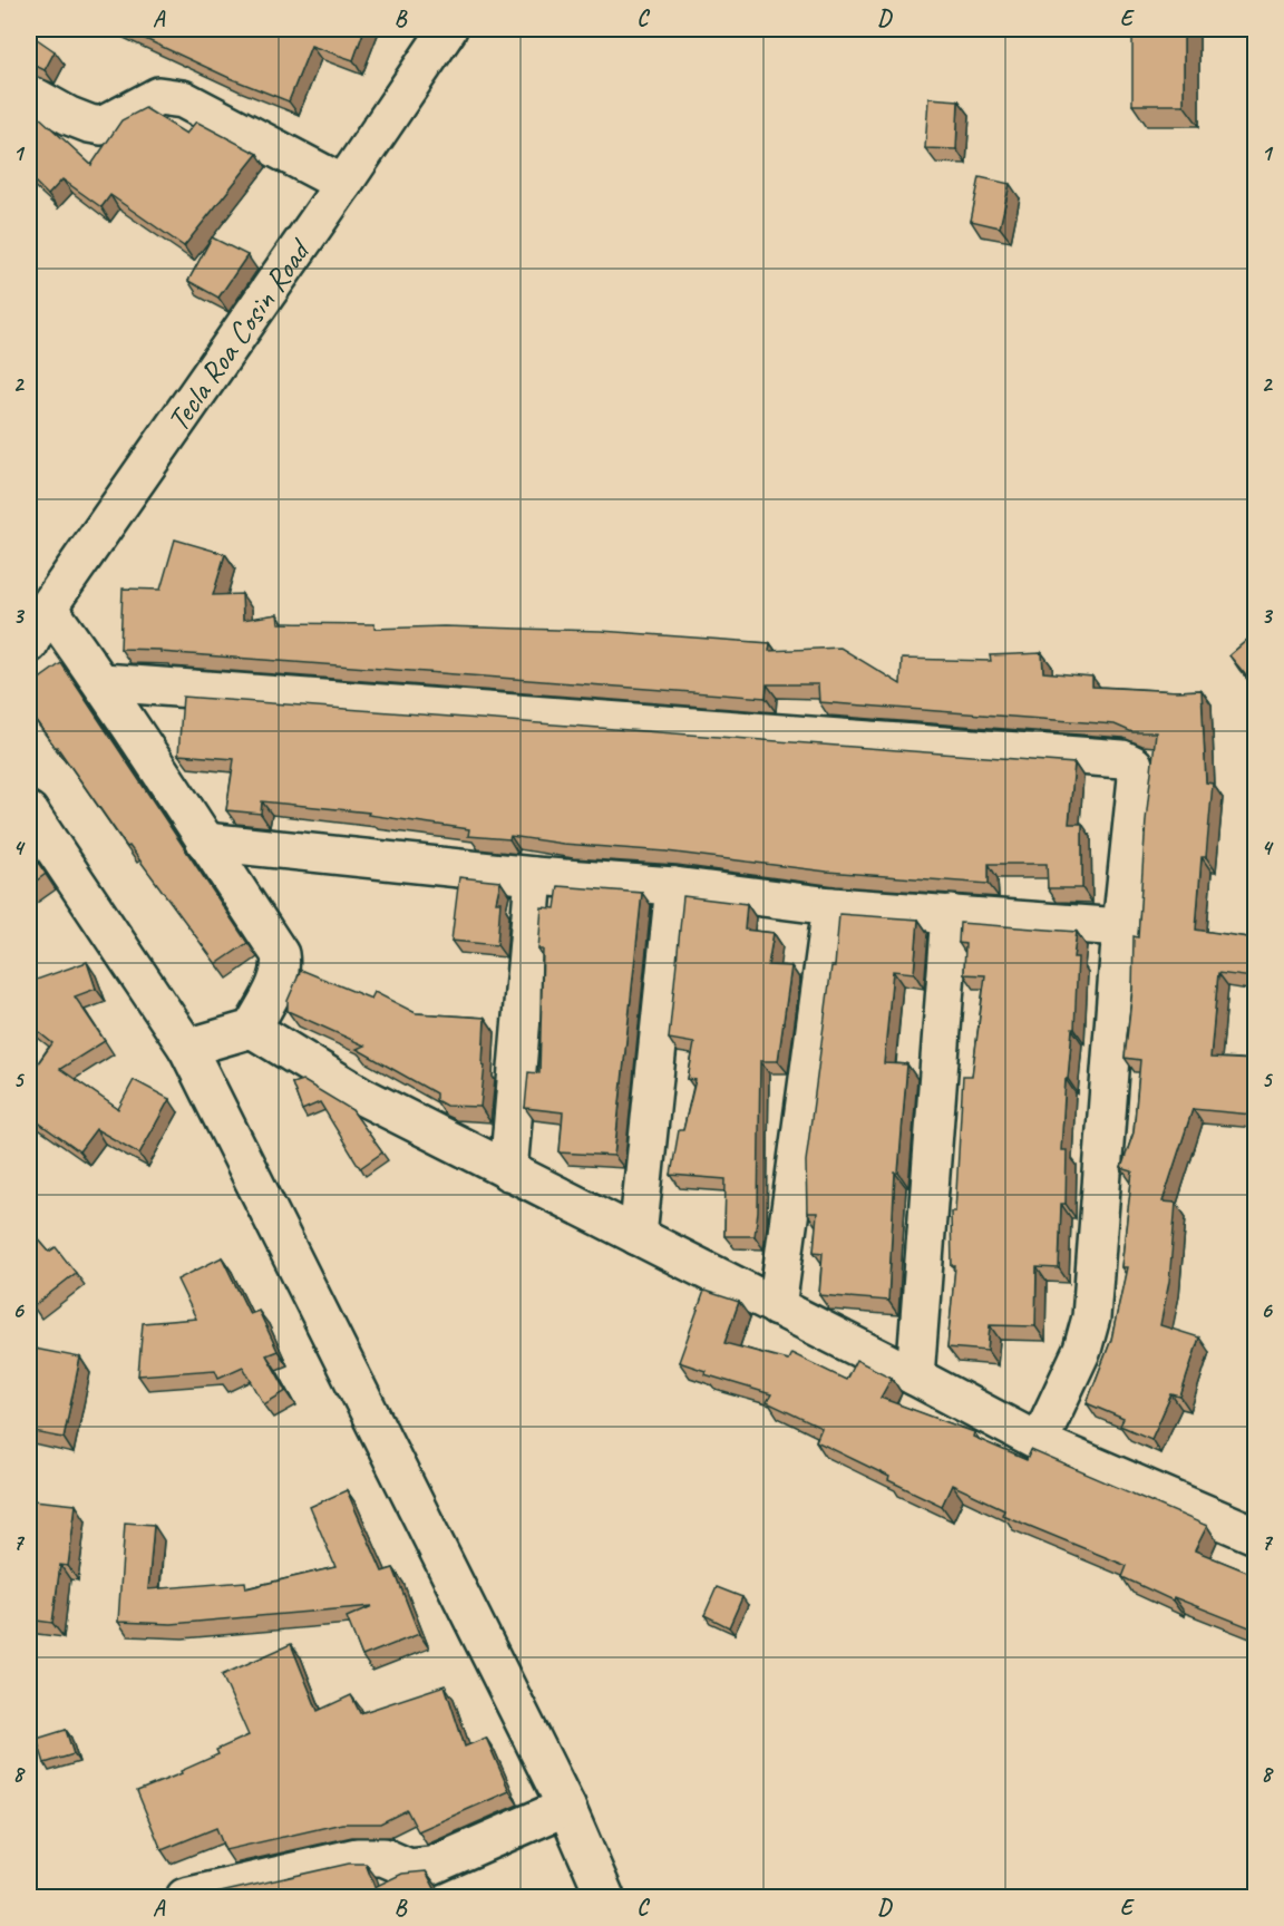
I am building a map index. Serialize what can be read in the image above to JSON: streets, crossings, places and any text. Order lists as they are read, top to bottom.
{
  "streets": {
    "street": ["Tecla Roa Cosin Road"]
  },
  "grid": {
    "columns": [
      "A",
      "B",
      "C",
      "D",
      "E"
    ],
    "rows": [
      "1",
      "2",
      "3",
      "4",
      "5",
      "6",
      "7",
      "8"
    ]
  }
}
